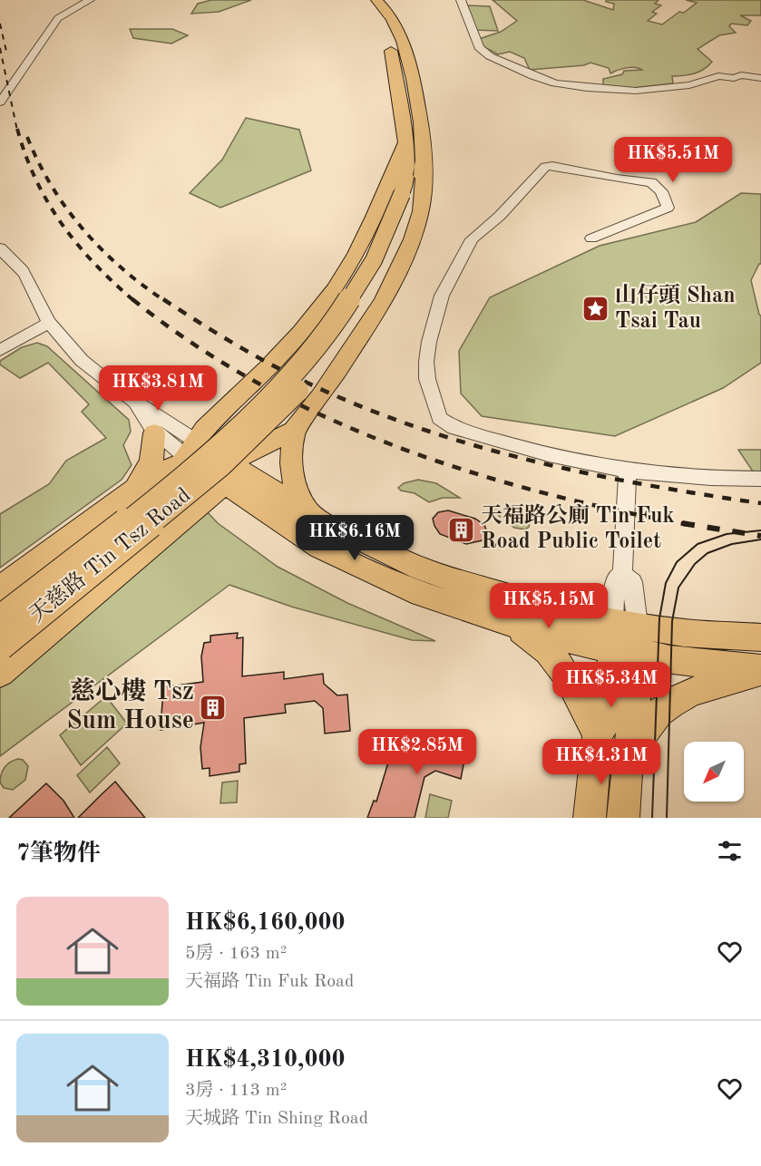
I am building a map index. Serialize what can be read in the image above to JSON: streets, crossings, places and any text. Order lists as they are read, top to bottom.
{
  "streets": {
    "main road": ["天慈路 Tin Tsz Road"]
  },
  "places": {
    "place": ["山仔頭 Shan Tsai Tau"],
    "building": ["天福路公廁 Tin Fuk Road Public Toilet", "慈心樓 Tsz Sum House"]
  },
  "north": "bottom left",
  "page": {
    "price": [
      "HK$5.51M",
      "HK$3.81M",
      "HK$6.16M",
      "HK$5.15M",
      "HK$5.34M",
      "HK$2.85M",
      "HK$4.31M"
    ],
    "heading": "7筆物件",
    "list": [
      {
        "name": "HK$6,160,000",
        "note": "5房 · 163 m² · 天福路 Tin Fuk Road"
      },
      {
        "name": "HK$4,310,000",
        "note": "3房 · 113 m² · 天城路 Tin Shing Road"
      }
    ]
  }
}
